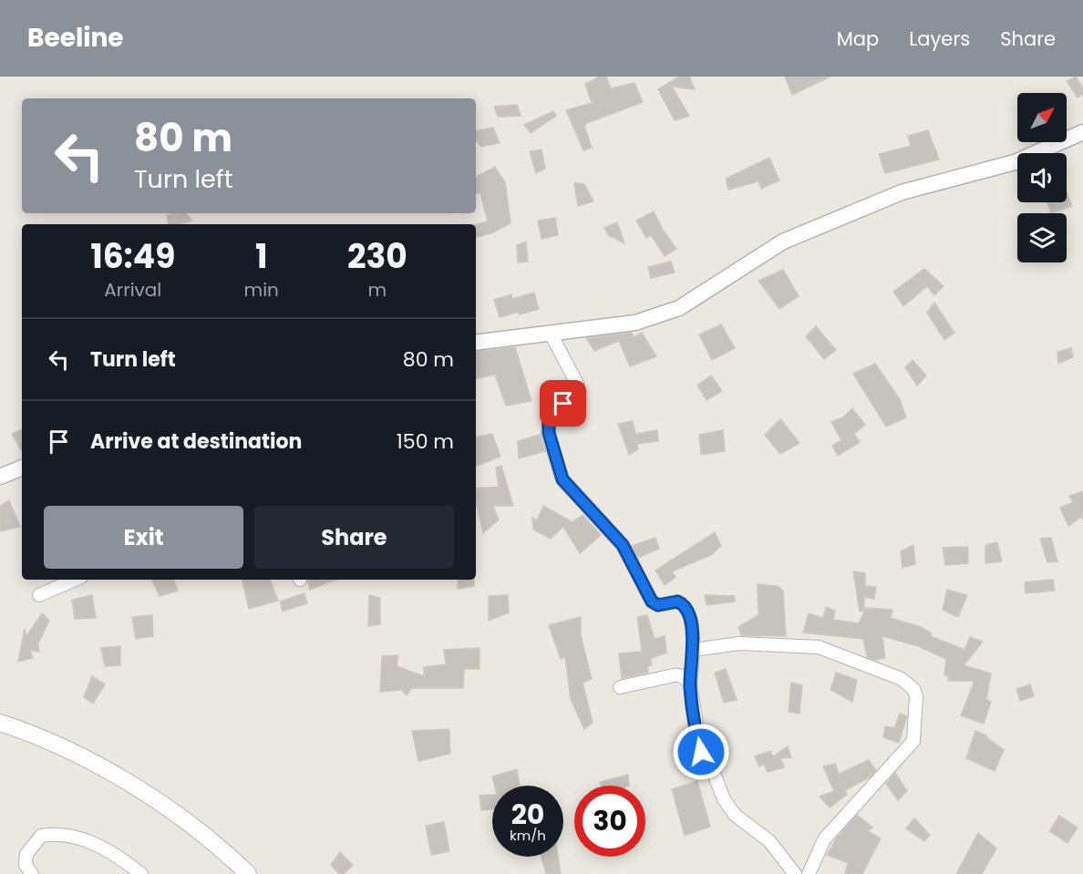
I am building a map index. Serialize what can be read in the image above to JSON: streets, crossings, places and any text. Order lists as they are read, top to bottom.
{
  "north": "top right",
  "page": {
    "header": "Beeline",
    "nav": ["Map", "Layers", "Share"],
    "turn": ["80 m", "Turn left"],
    "eta": [
      "16:49",
      "Arrival",
      "1",
      "min",
      "230",
      "m"
    ],
    "list": [
      {
        "name": "Turn left",
        "value": "80 m"
      },
      {
        "name": "Arrive at destination",
        "value": "150 m"
      }
    ],
    "buttons": ["Exit", "Share"],
    "speed": "20 km/h",
    "limit": "30"
  }
}
